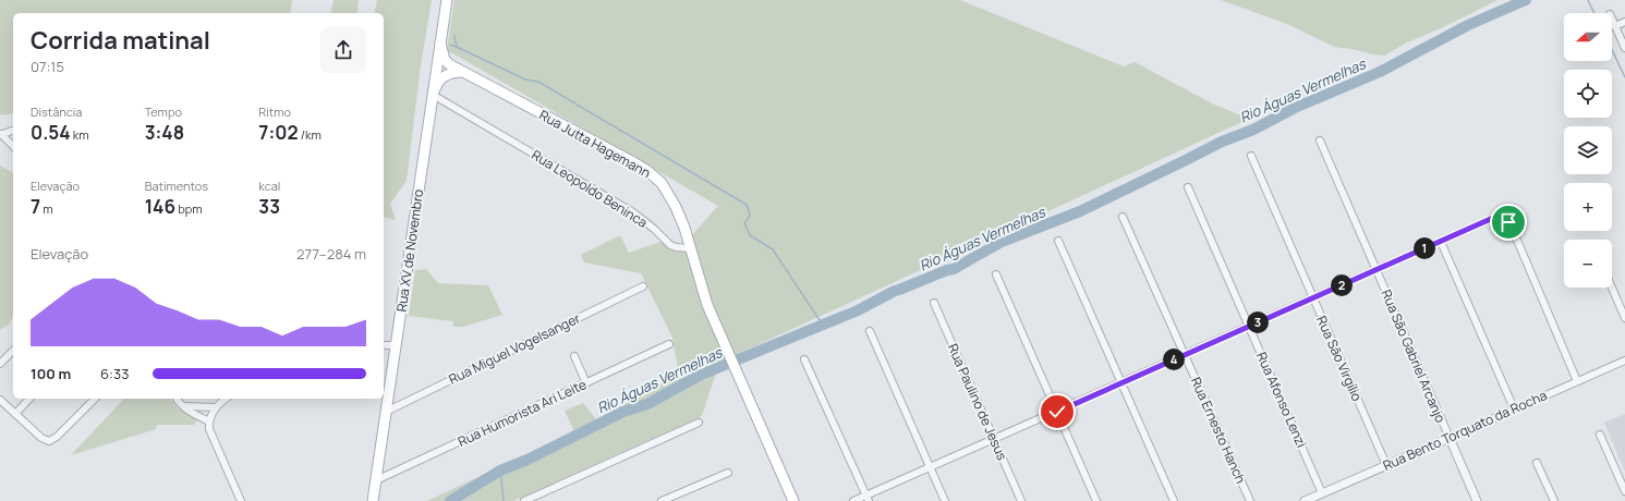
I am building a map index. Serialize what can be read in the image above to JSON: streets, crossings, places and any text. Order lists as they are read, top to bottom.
{
  "streets": {
    "main road": ["Rua Jutta Hagemann", "Rua XV de Novembro"],
    "street": [
      "Rua Leopoldo Beninca",
      "Rua Miguel Vogelsanger",
      "Rua São Gabriel Arcanjo",
      "Rua São Virgílio",
      "Rua Afonso Lenzi",
      "Rua Paulino de Jesus",
      "Rua Humorista Ari Leite",
      "Rua Ernesto Hanch",
      "Rua Bento Torquato da Rocha"
    ]
  },
  "crossings": [
    ["Rua Jutta Hagemann", "Rua Leopoldo Beninca"],
    ["Rua Jutta Hagemann", "Rua XV de Novembro"],
    ["Rua Leopoldo Beninca", "Rua XV de Novembro"],
    ["Rua XV de Novembro", "Rua Miguel Vogelsanger"],
    ["Rua XV de Novembro", "Rua Humorista Ari Leite"],
    ["Rua São Gabriel Arcanjo", "Rua Bento Torquato da Rocha"],
    ["Rua São Virgílio", "Rua Bento Torquato da Rocha"],
    ["Rua Afonso Lenzi", "Rua Bento Torquato da Rocha"]
  ],
  "water": ["Rio Águas Vermelhas"],
  "north": "left",
  "page": {
    "map_buttons": ["+", "−"],
    "heading": ["Corrida matinal", "07:15"],
    "stats": [
      ["Distância", "0.54 km"],
      ["Tempo", "3:48"],
      ["Ritmo", "7:02 /km"],
      ["Elevação", "7 m"],
      ["Batimentos", "146 bpm"],
      ["kcal", "33"]
    ],
    "chart": ["Elevação", "277–284 m"],
    "pins": [
      "1",
      "2",
      "3",
      "4"
    ],
    "list": [
      {
        "name": "100 m",
        "note": "6:33"
      }
    ]
  }
}
